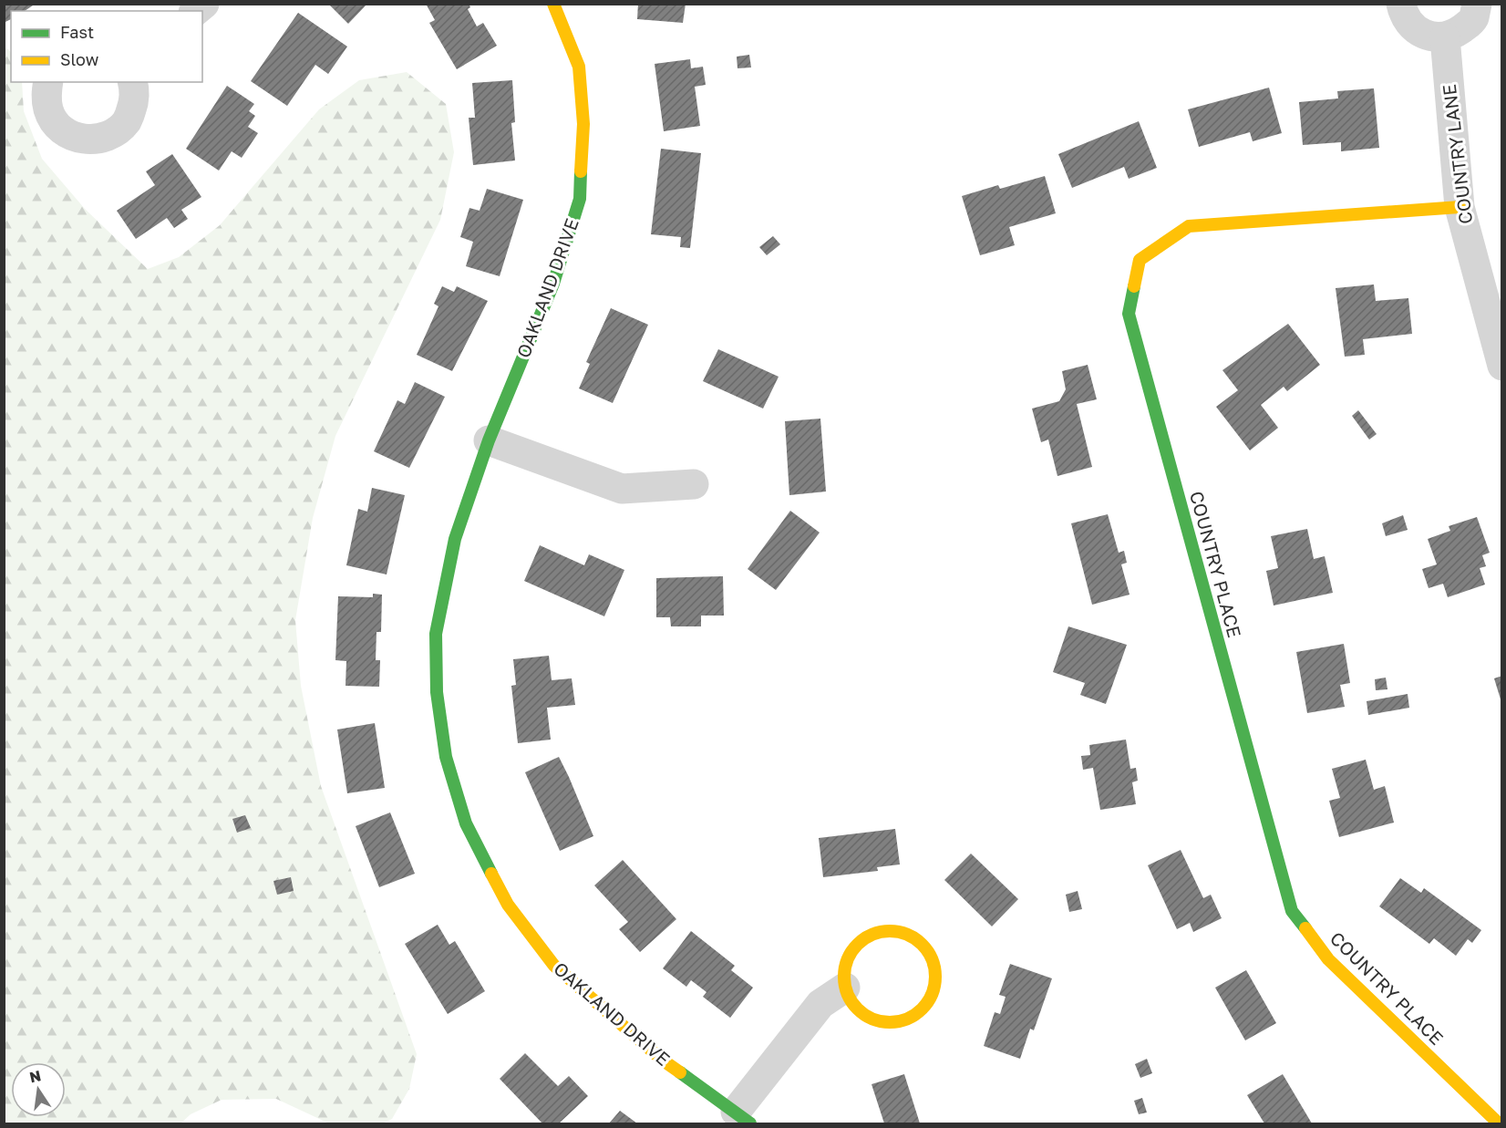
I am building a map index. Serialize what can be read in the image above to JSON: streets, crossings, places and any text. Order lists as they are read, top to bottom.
{
  "streets": {
    "street": ["COUNTRY LANE", "OAKLAND DRIVE", "COUNTRY PLACE"]
  },
  "crossings": [
    ["COUNTRY LANE", "COUNTRY PLACE"]
  ],
  "legend": ["Fast", "Slow"],
  "north": "top"
}
